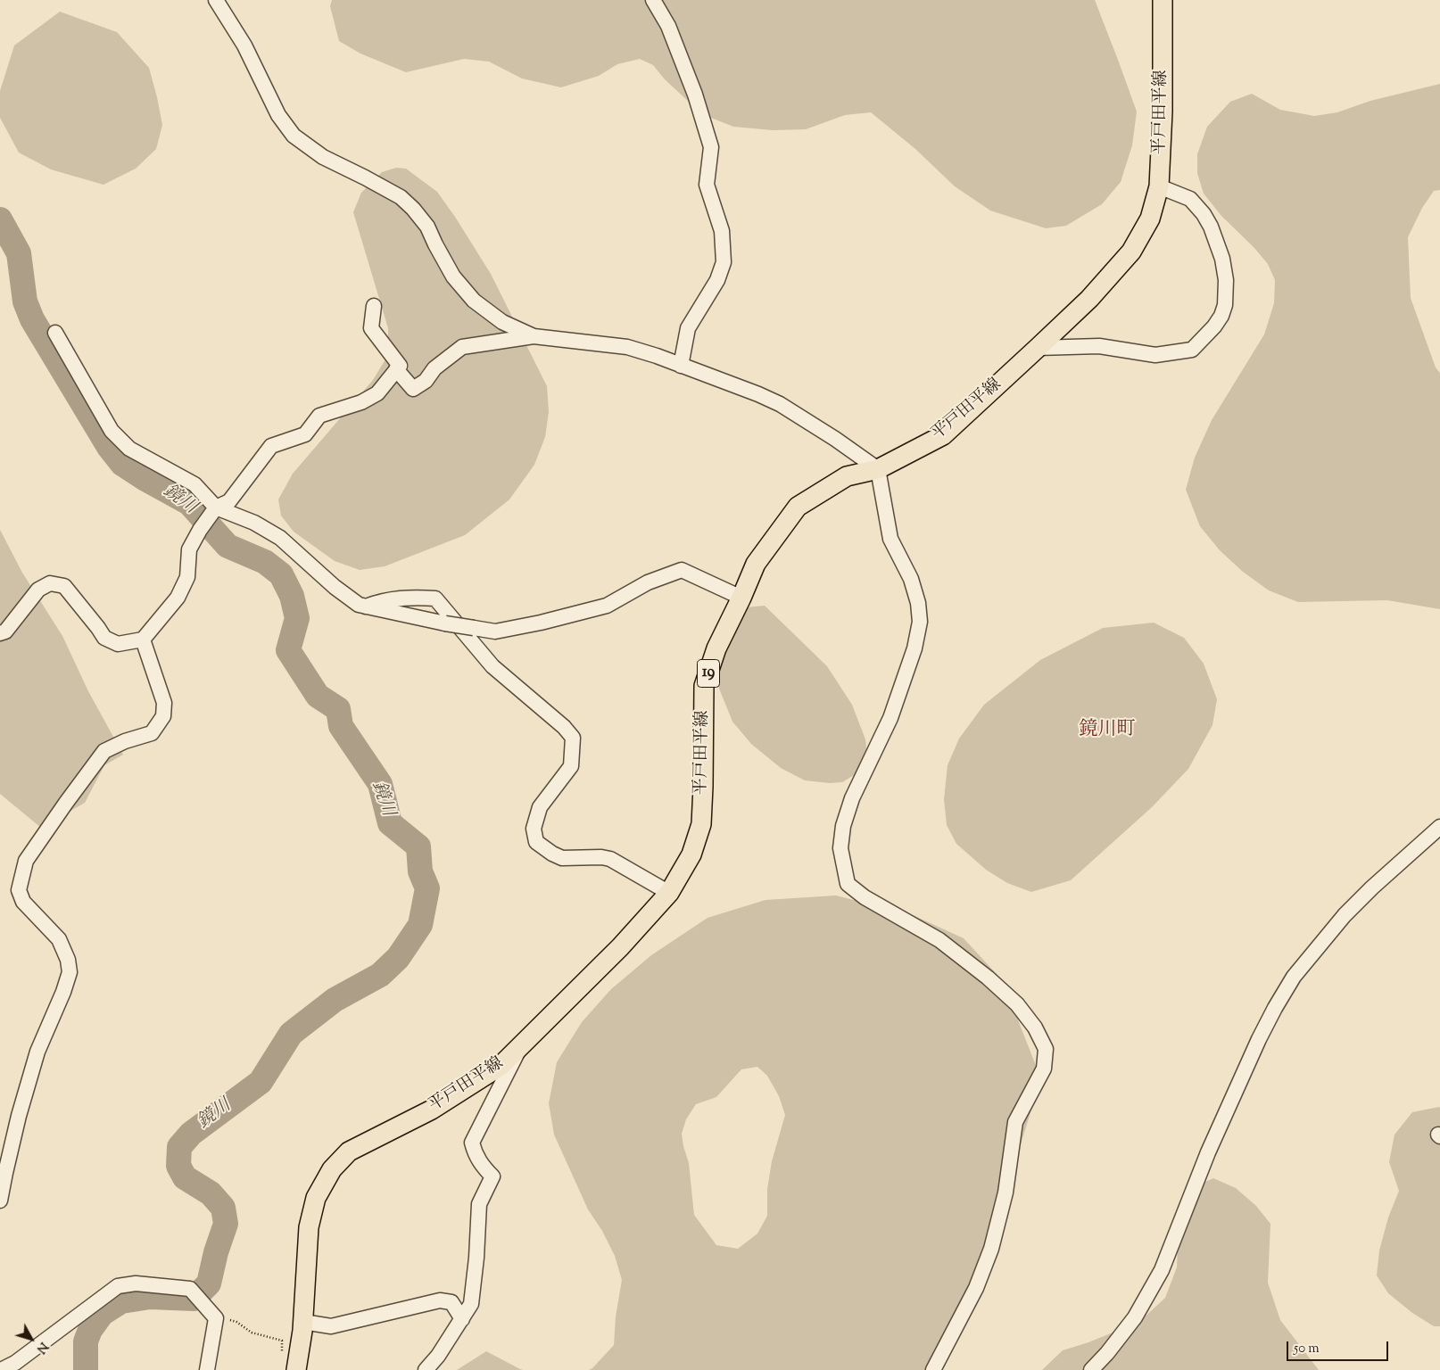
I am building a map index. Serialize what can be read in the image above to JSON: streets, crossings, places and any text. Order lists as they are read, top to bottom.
{
  "streets": {
    "main road": ["平戸田平線", "19"]
  },
  "districts": ["鏡川町"],
  "water": ["鏡川"],
  "scale_bar": "50 m",
  "north": "bottom right"
}
